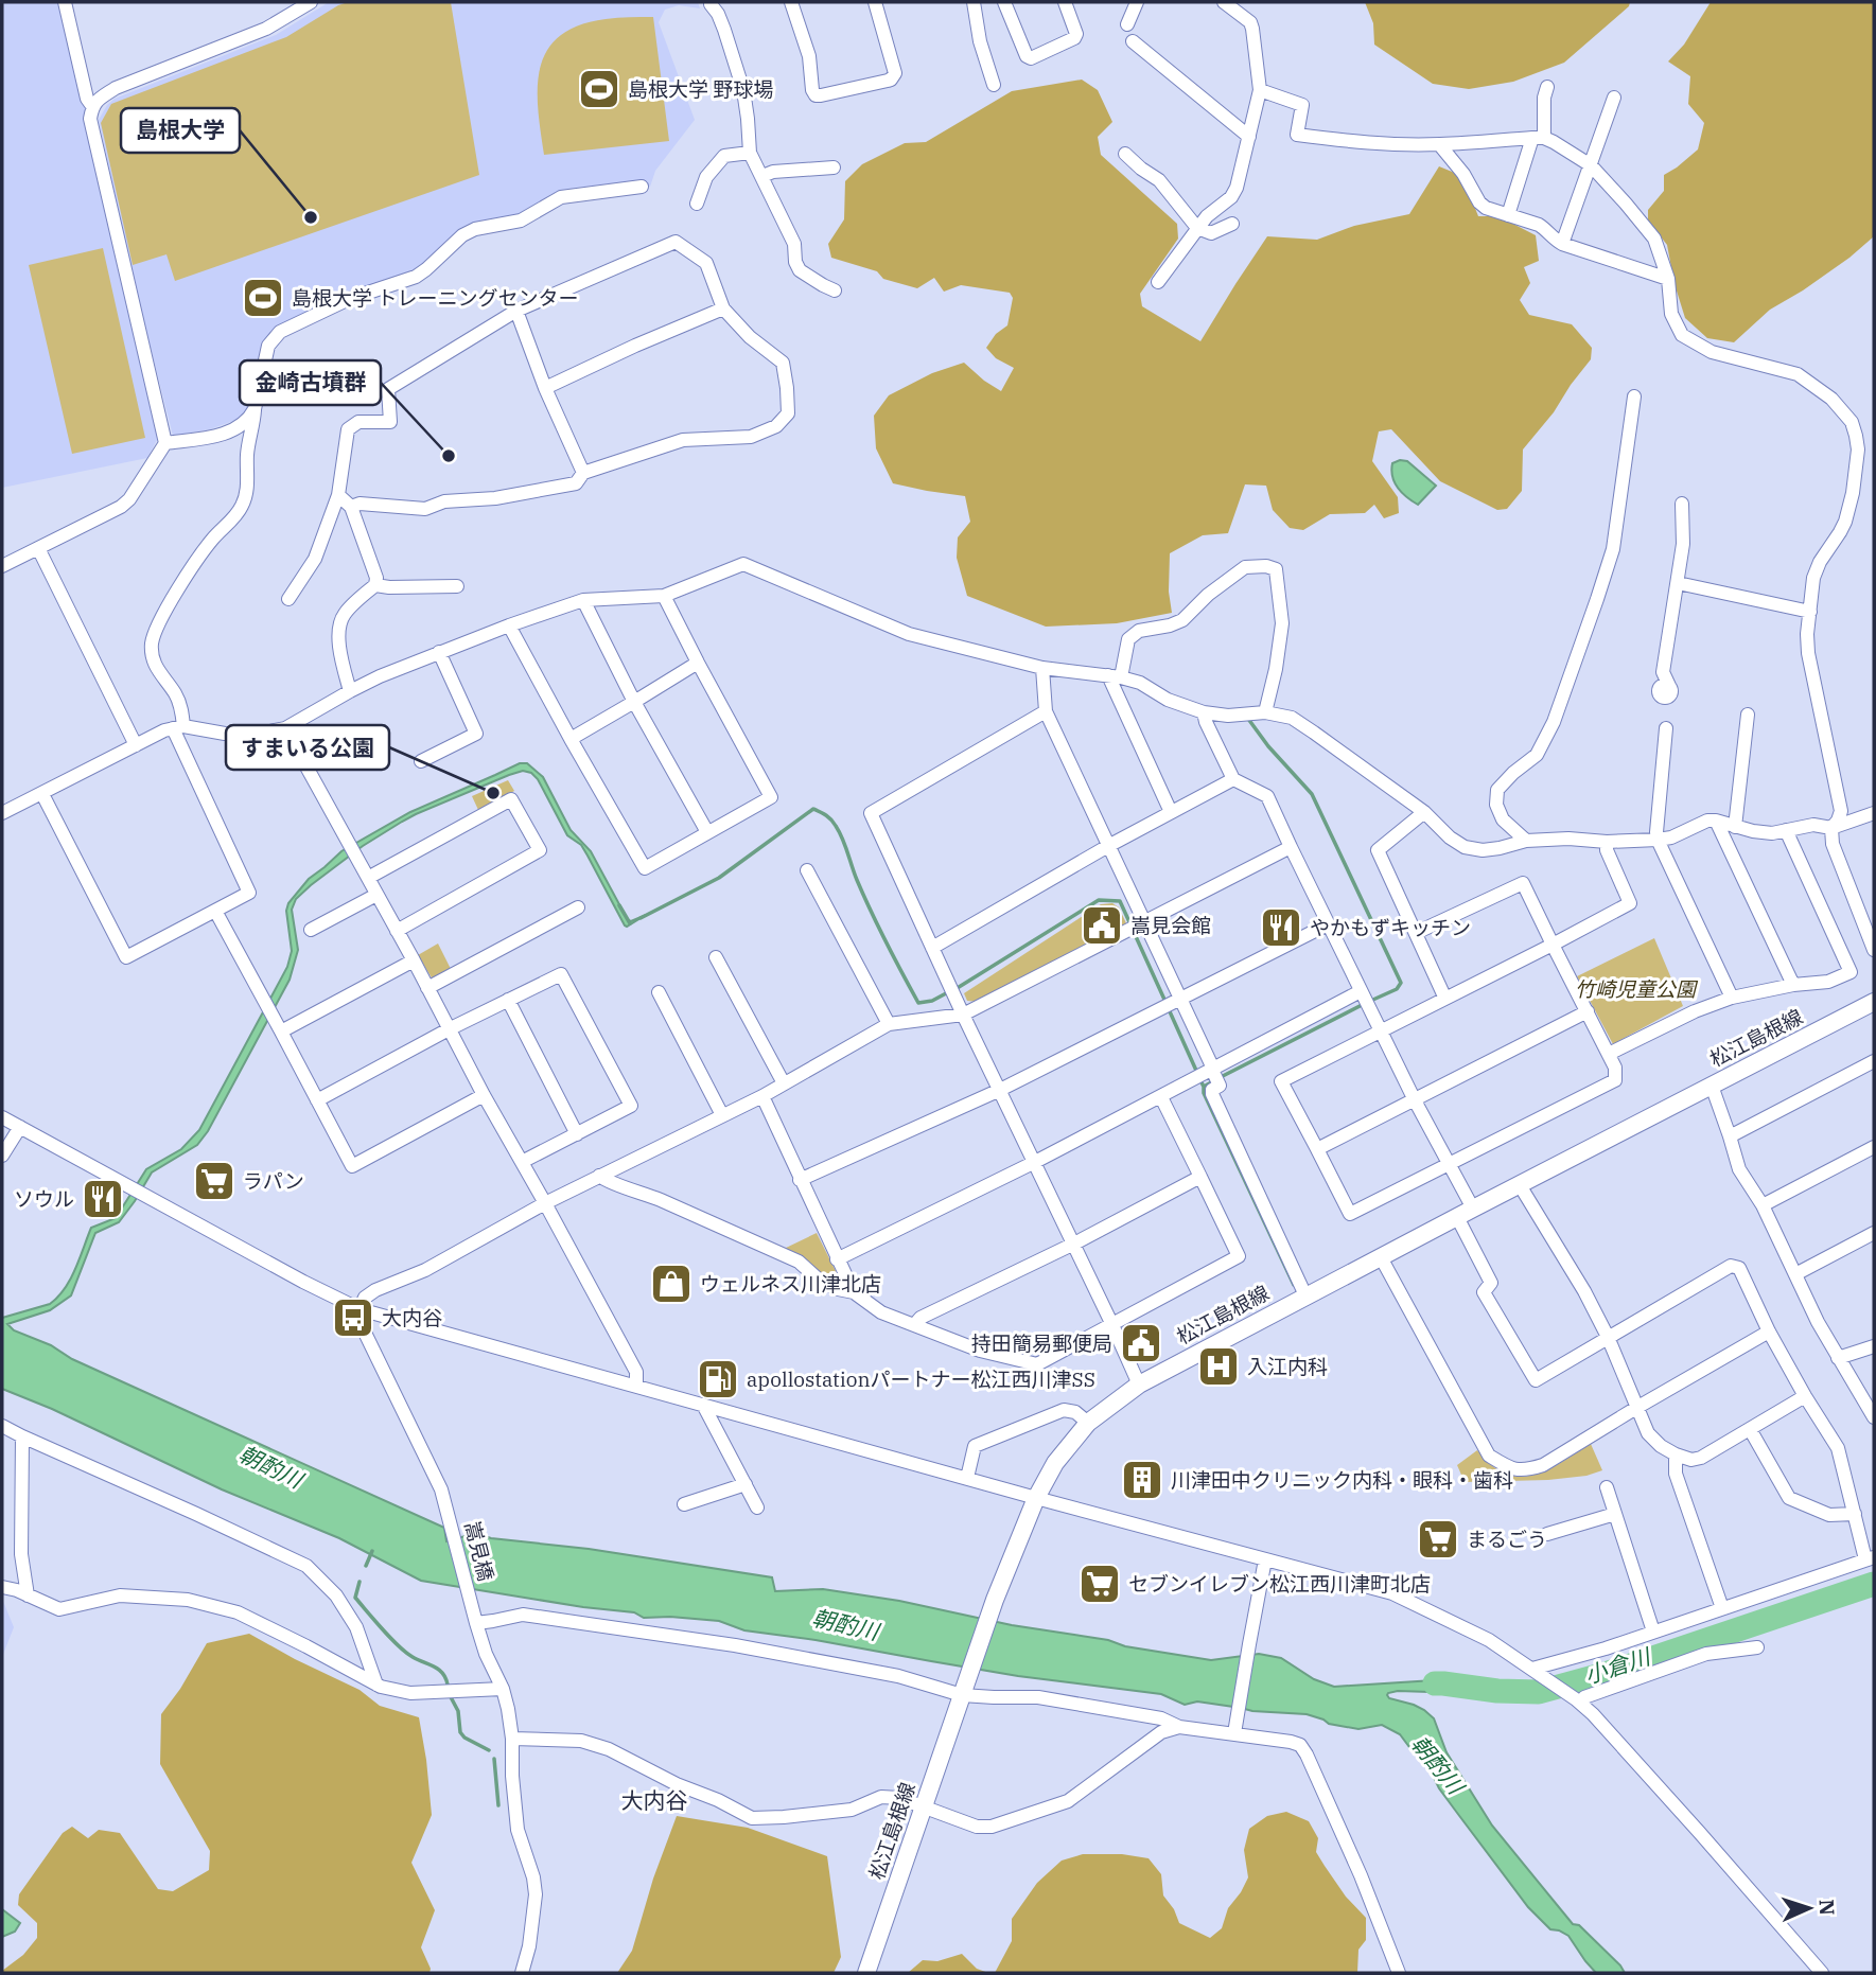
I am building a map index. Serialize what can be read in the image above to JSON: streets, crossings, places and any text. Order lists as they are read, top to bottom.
{
  "streets": {
    "main road": ["松江島根線"],
    "street": ["嵩見橋"]
  },
  "districts": ["大内谷"],
  "water": ["朝酌川", "小倉川"],
  "parks": ["竹崎児童公園"],
  "places": {
    "sports": ["島根大学 野球場", "島根大学 トレーニングセンター"],
    "other": ["島根大学", "金崎古墳群", "すまいる公園"],
    "public building": ["嵩見会館", "持田簡易郵便局"],
    "restaurant": ["やかもずキッチン", "ソウル"],
    "supermarket": ["ラパン", "まるごう", "セブンイレブン松江西川津町北店"],
    "shop": ["ウェルネス川津北店"],
    "bus stop": ["大内谷"],
    "hospital": ["入江内科"],
    "fuel station": ["apollostationパートナー松江西川津SS"],
    "building": ["川津田中クリニック内科・眼科・歯科"]
  },
  "north": "right"
}
